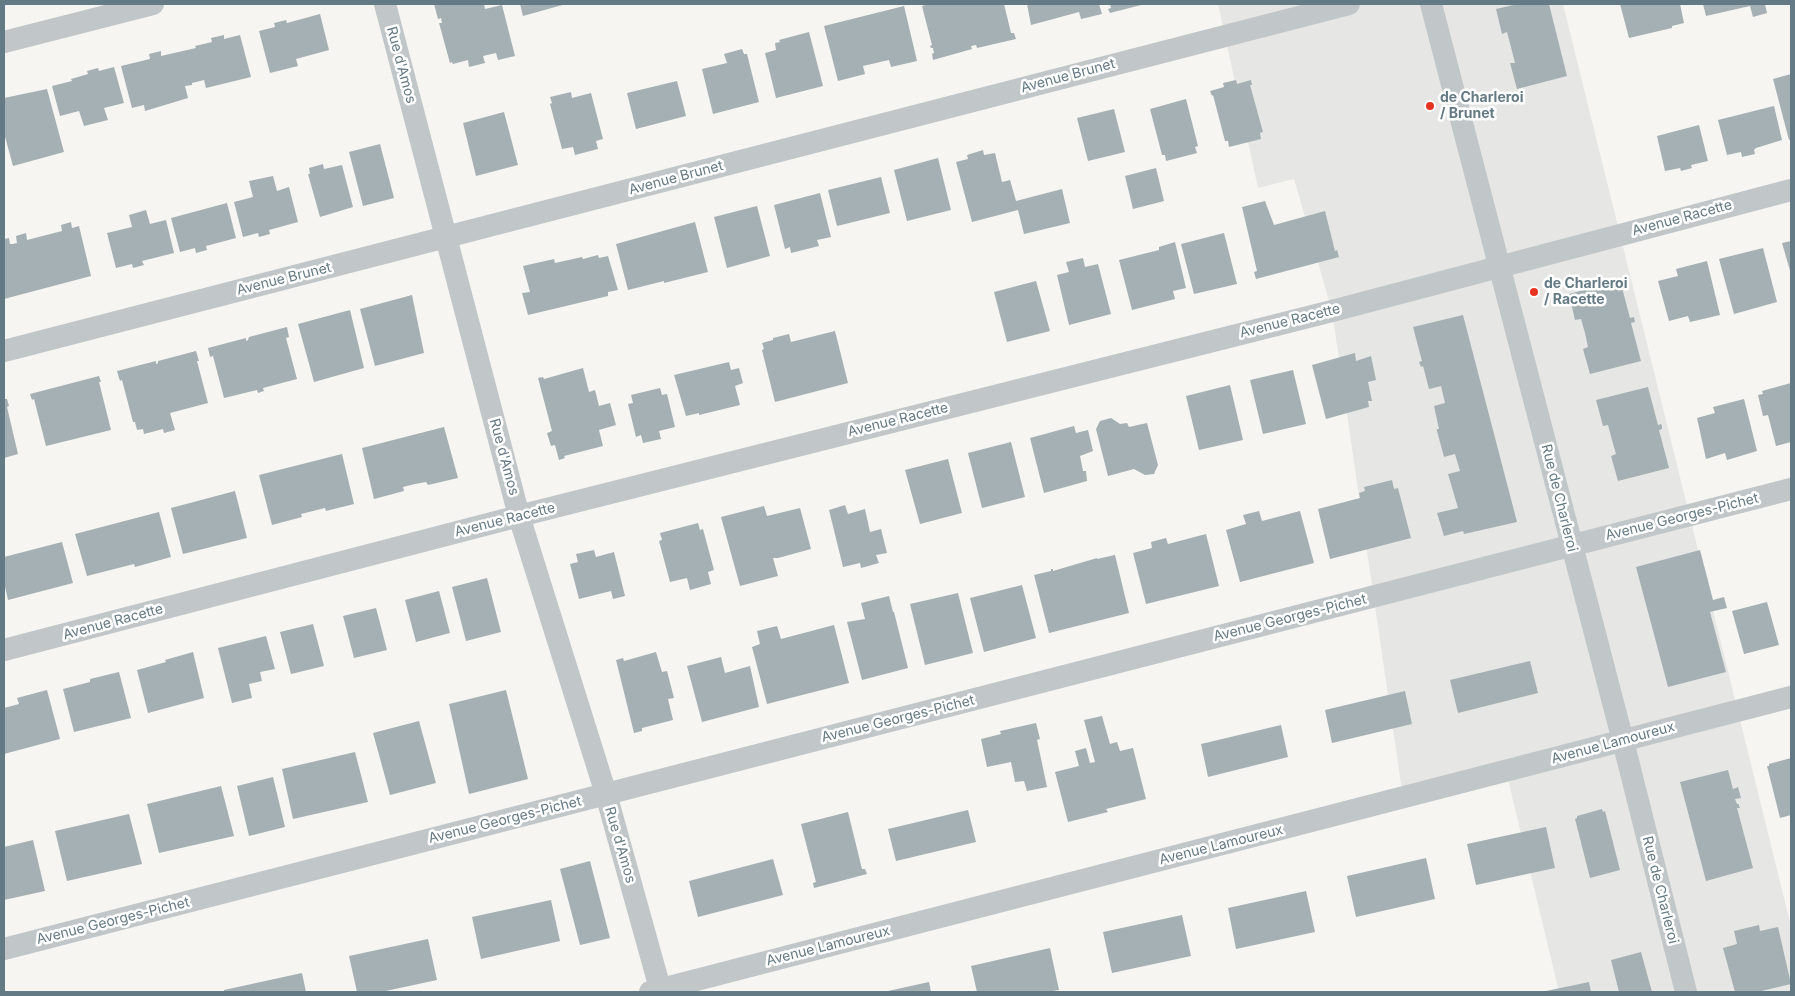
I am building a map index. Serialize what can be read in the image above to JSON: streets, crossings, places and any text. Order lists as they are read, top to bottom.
{
  "streets": {
    "street": [
      "Rue d'Amos",
      "Avenue Brunet",
      "Avenue Racette",
      "Rue de Charleroi",
      "Avenue Georges-Pichet",
      "Avenue Lamoureux"
    ]
  },
  "crossings": [
    ["Rue d'Amos", "Avenue Brunet"],
    ["Rue d'Amos", "Avenue Racette"],
    ["Rue d'Amos", "Avenue Georges-Pichet"],
    ["Rue d'Amos", "Avenue Lamoureux"],
    ["Avenue Racette", "Rue de Charleroi"],
    ["Rue de Charleroi", "Avenue Georges-Pichet"],
    ["Rue de Charleroi", "Avenue Lamoureux"]
  ],
  "places": ["de Charleroi / Brunet", "de Charleroi / Racette"]
}
